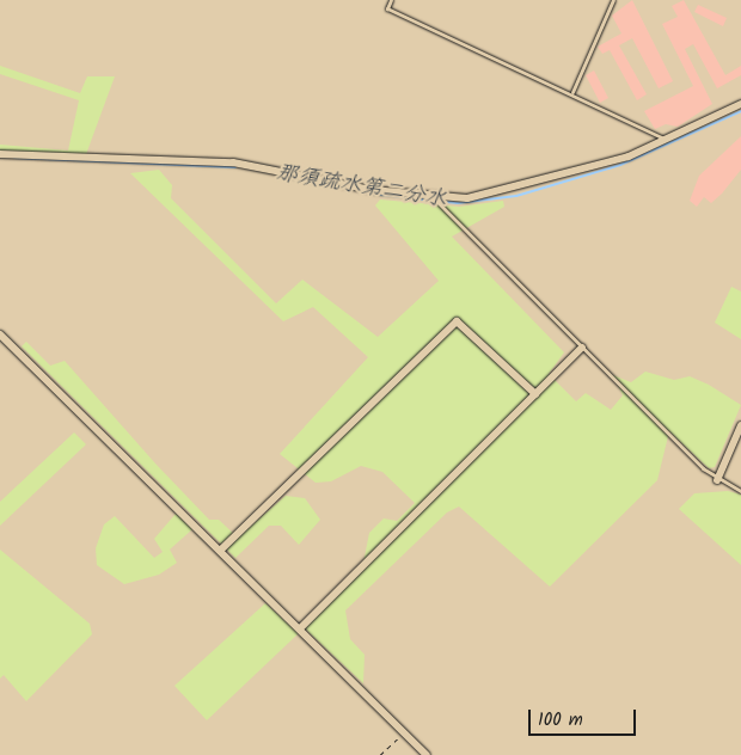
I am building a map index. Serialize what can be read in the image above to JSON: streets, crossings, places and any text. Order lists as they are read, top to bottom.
{
  "water": ["那須疏水第二分水"],
  "scale_bar": "100 m"
}
